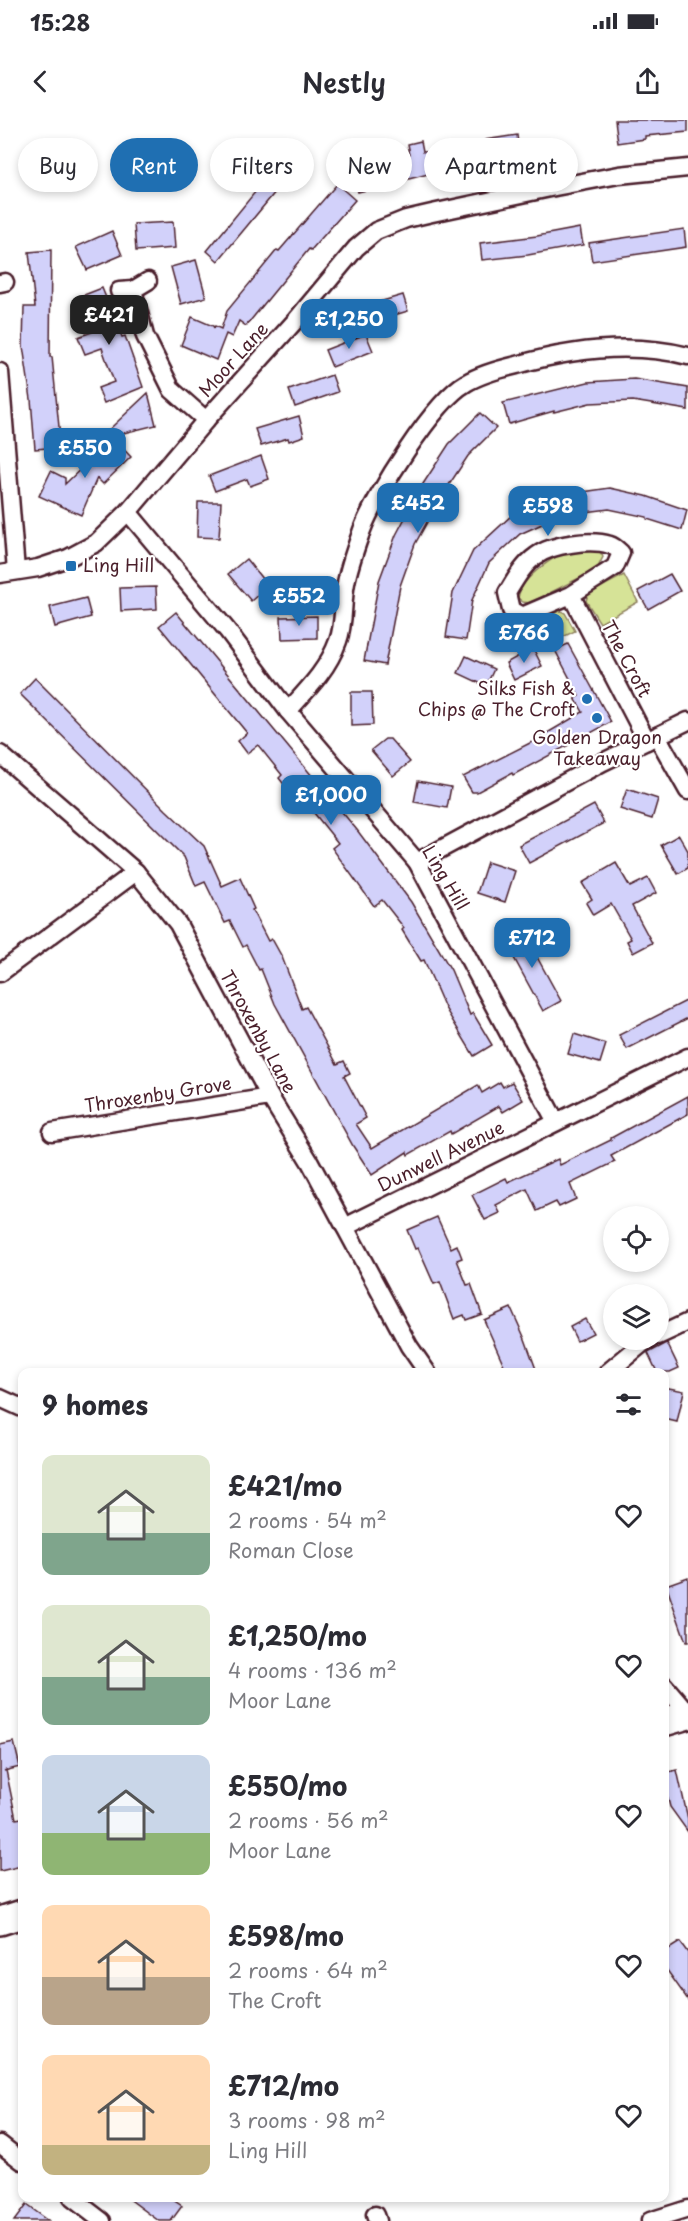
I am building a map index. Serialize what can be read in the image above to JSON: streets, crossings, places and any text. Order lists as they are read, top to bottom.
{
  "streets": {
    "street": [
      "Moor Lane",
      "The Croft",
      "Ling Hill",
      "Throxenby Lane",
      "Throxenby Grove",
      "Dunwell Avenue"
    ]
  },
  "crossings": [
    ["Moor Lane", "Ling Hill"],
    ["Ling Hill", "Dunwell Avenue"],
    ["Throxenby Lane", "Throxenby Grove"],
    ["Throxenby Lane", "Dunwell Avenue"]
  ],
  "places": {
    "transit": ["Ling Hill"],
    "other": ["Silks Fish & Chips @ The Croft", "Golden Dragon Takeaway"]
  },
  "page": {
    "status": "15:28",
    "header": "Nestly",
    "chip": [
      "Buy",
      "Rent",
      "Filters",
      "New",
      "Apartment"
    ],
    "price": [
      "£421",
      "£1,250",
      "£550",
      "£452",
      "£598",
      "£552",
      "£766",
      "£1,000",
      "£712"
    ],
    "heading": "9 homes",
    "list": [
      {
        "name": "£421/mo",
        "note": "2 rooms · 54 m² · Roman Close"
      },
      {
        "name": "£1,250/mo",
        "note": "4 rooms · 136 m² · Moor Lane"
      },
      {
        "name": "£550/mo",
        "note": "2 rooms · 56 m² · Moor Lane"
      },
      {
        "name": "£598/mo",
        "note": "2 rooms · 64 m² · The Croft"
      },
      {
        "name": "£712/mo",
        "note": "3 rooms · 98 m² · Ling Hill"
      }
    ]
  }
}
